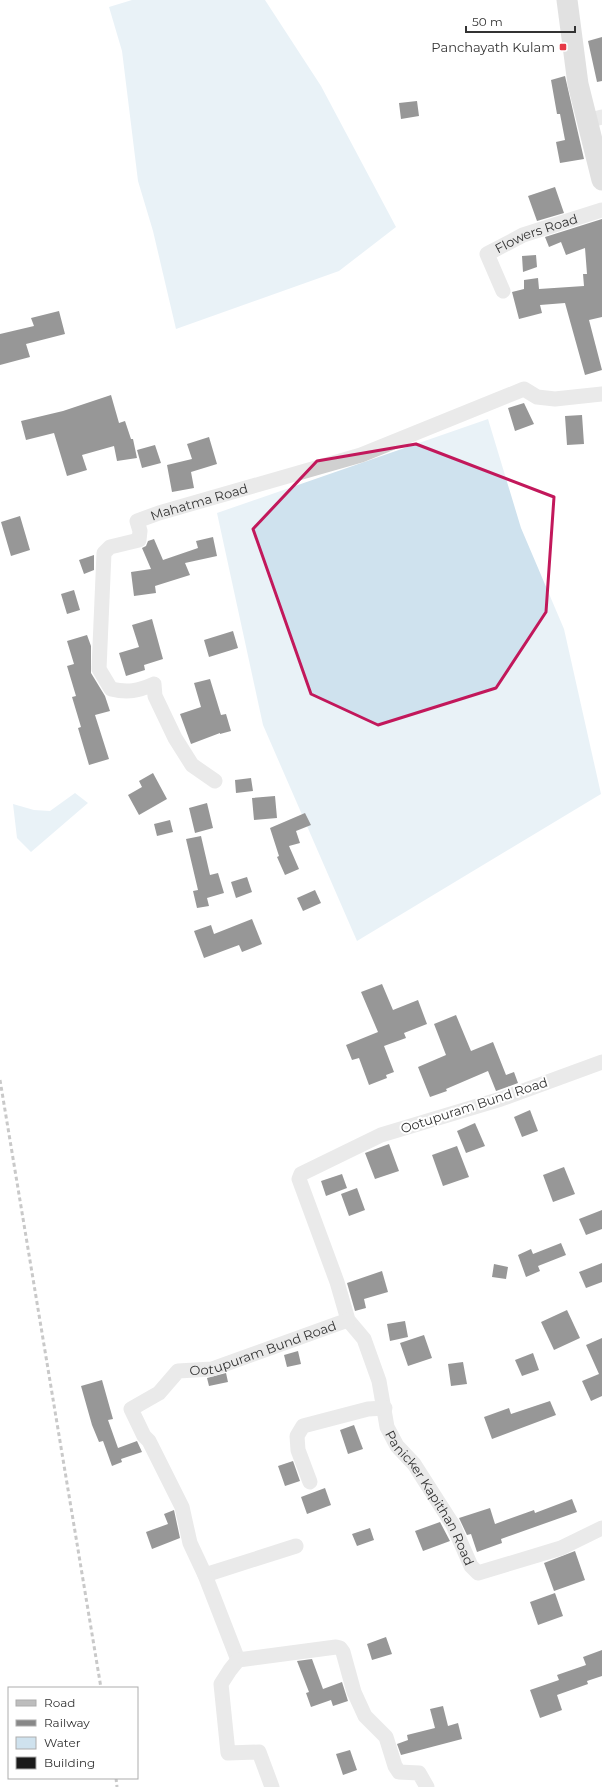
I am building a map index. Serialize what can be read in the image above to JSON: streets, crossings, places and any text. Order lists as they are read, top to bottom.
{
  "streets": {
    "street": [
      "Flowers Road",
      "Mahatma Road",
      "Ootupuram Bund Road",
      "Panicker Kapithan Road"
    ]
  },
  "crossings": [
    ["Ootupuram Bund Road", "Panicker Kapithan Road"]
  ],
  "places": {
    "transit": ["Panchayath Kulam"]
  },
  "legend": [
    "Road",
    "Railway",
    "Water",
    "Building"
  ],
  "scale_bar": "50 m"
}
